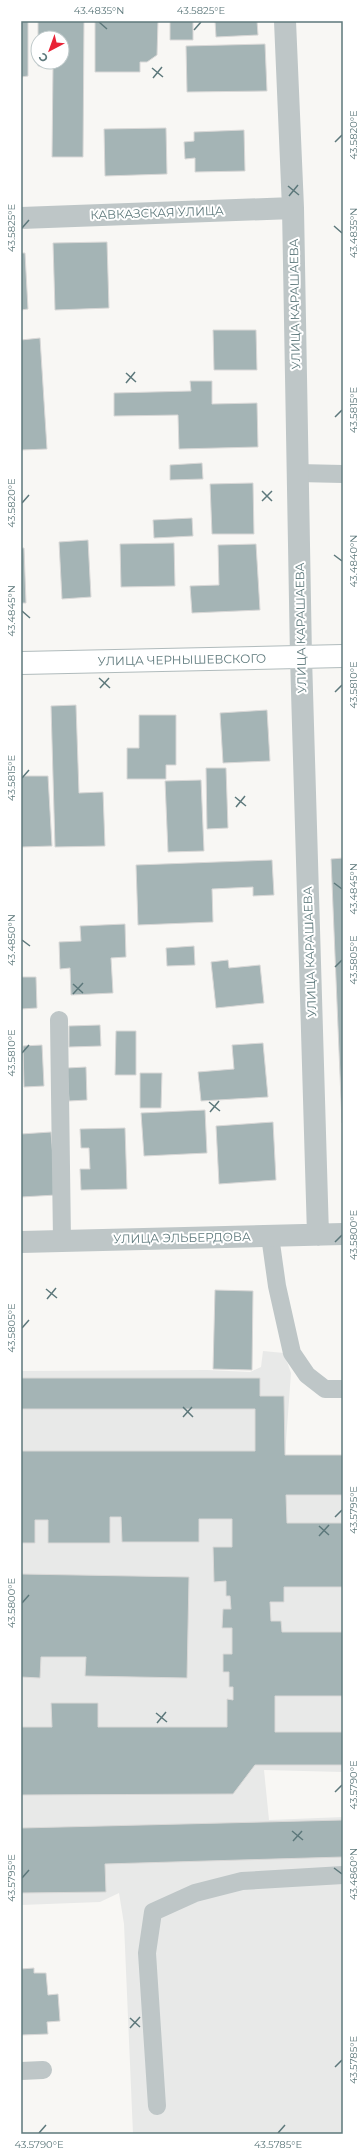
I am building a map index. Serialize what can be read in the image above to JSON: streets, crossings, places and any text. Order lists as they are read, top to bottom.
{
  "streets": {
    "street": [
      "КАВКАЗСКАЯ УЛИЦА",
      "УЛИЦА КАРАШАЕВА",
      "УЛИЦА ЧЕРНЫШЕВСКОГО",
      "УЛИЦА ЭЛЬБЕРДОВА"
    ]
  },
  "crossings": [
    ["КАВКАЗСКАЯ УЛИЦА", "УЛИЦА КАРАШАЕВА"],
    ["УЛИЦА КАРАШАЕВА", "УЛИЦА ЧЕРНЫШЕВСКОГО"],
    ["УЛИЦА КАРАШАЕВА", "УЛИЦА ЭЛЬБЕРДОВА"]
  ],
  "north": "bottom left",
  "coordinates": [
    "43.4835°N",
    "43.5825°E",
    "43.5820°E",
    "43.5815°E",
    "43.4840°N",
    "43.4845°N",
    "43.5810°E",
    "43.4850°N",
    "43.5805°E",
    "43.5800°E",
    "43.5795°E",
    "43.5790°E",
    "43.4860°N",
    "43.5785°E"
  ]
}
